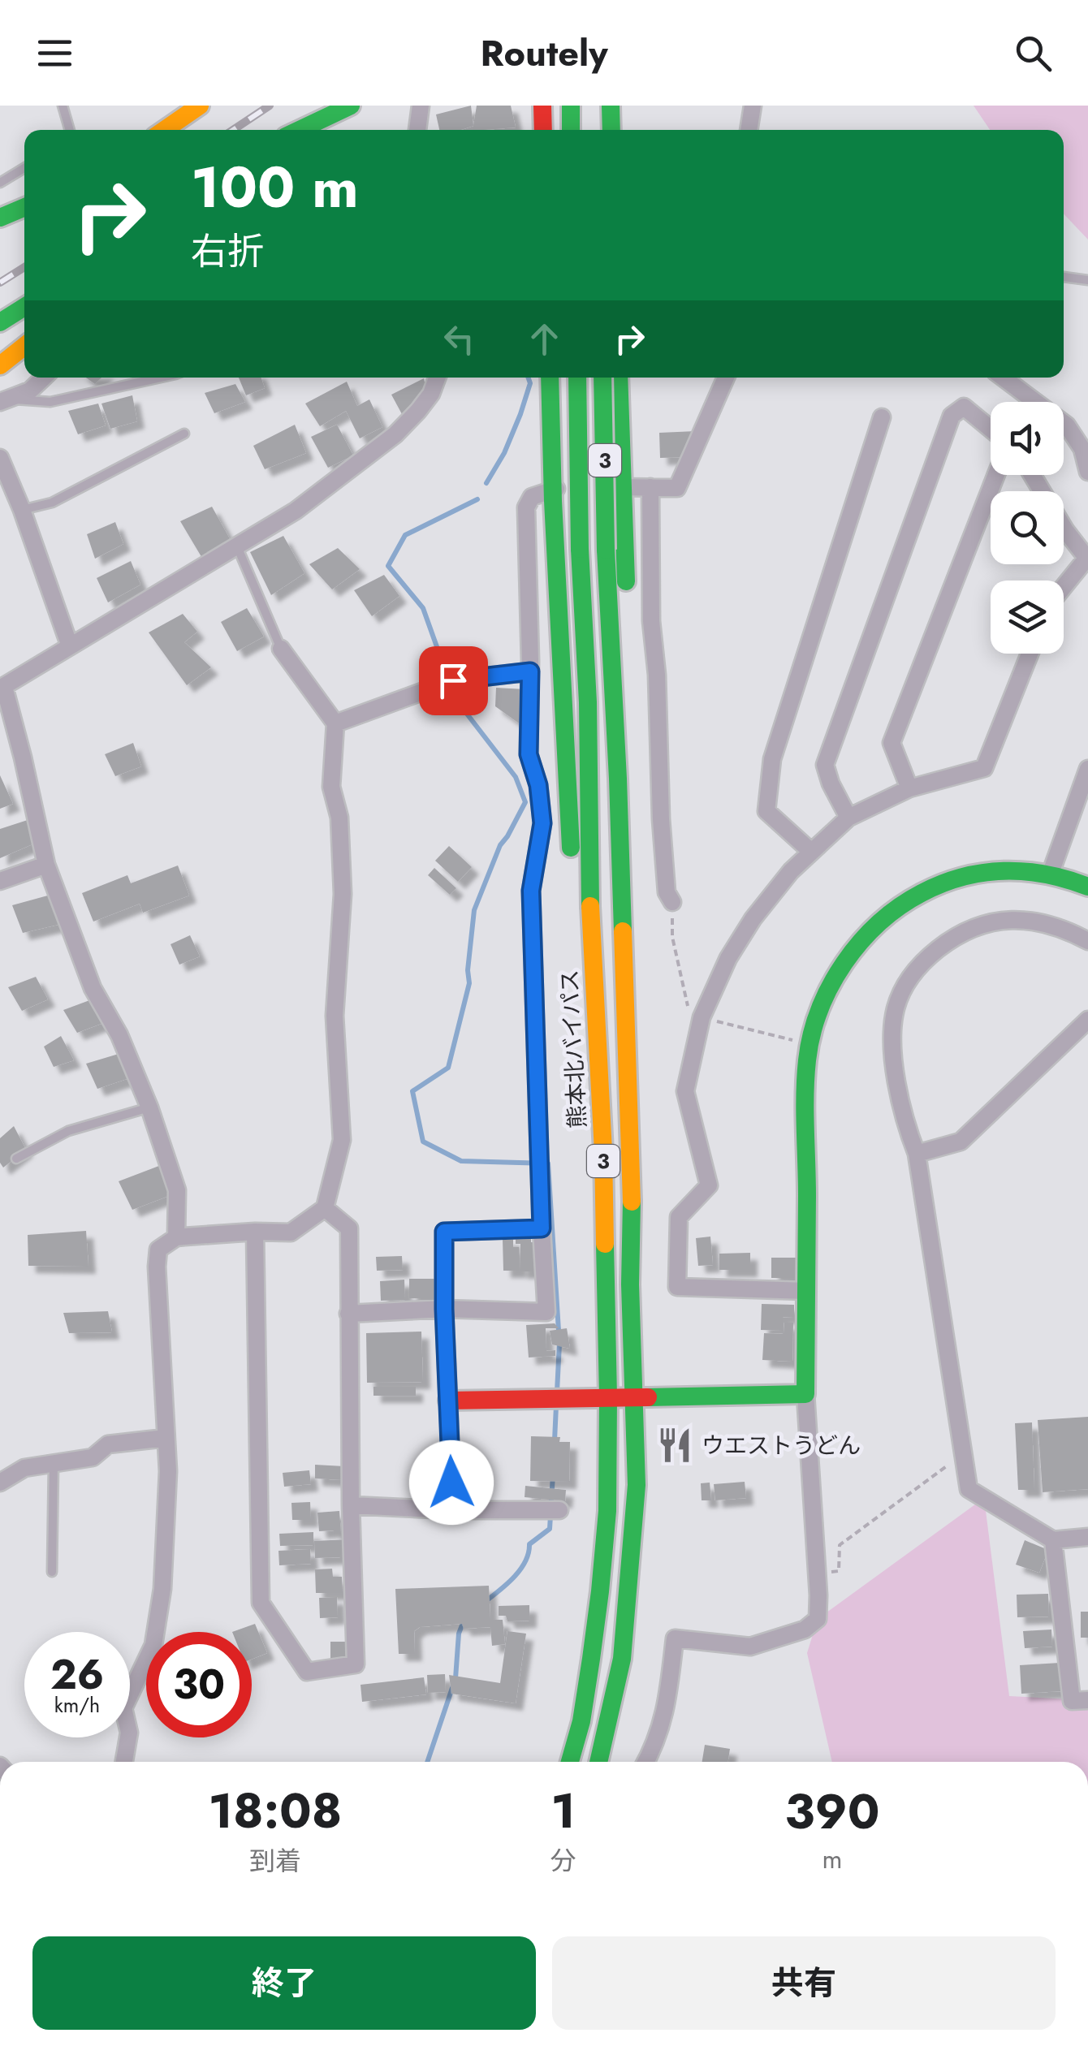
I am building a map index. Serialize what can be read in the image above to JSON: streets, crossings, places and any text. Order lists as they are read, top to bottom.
{
  "streets": {
    "main road": ["3", "熊本北バイパス"]
  },
  "places": {
    "restaurant": ["ウエストうどん"]
  },
  "page": {
    "header": "Routely",
    "turn": ["100 m", "右折"],
    "speed": "26 km/h",
    "limit": "30",
    "eta": [
      "18:08",
      "到着",
      "1",
      "分",
      "390",
      "m"
    ],
    "buttons": ["終了", "共有"]
  }
}
